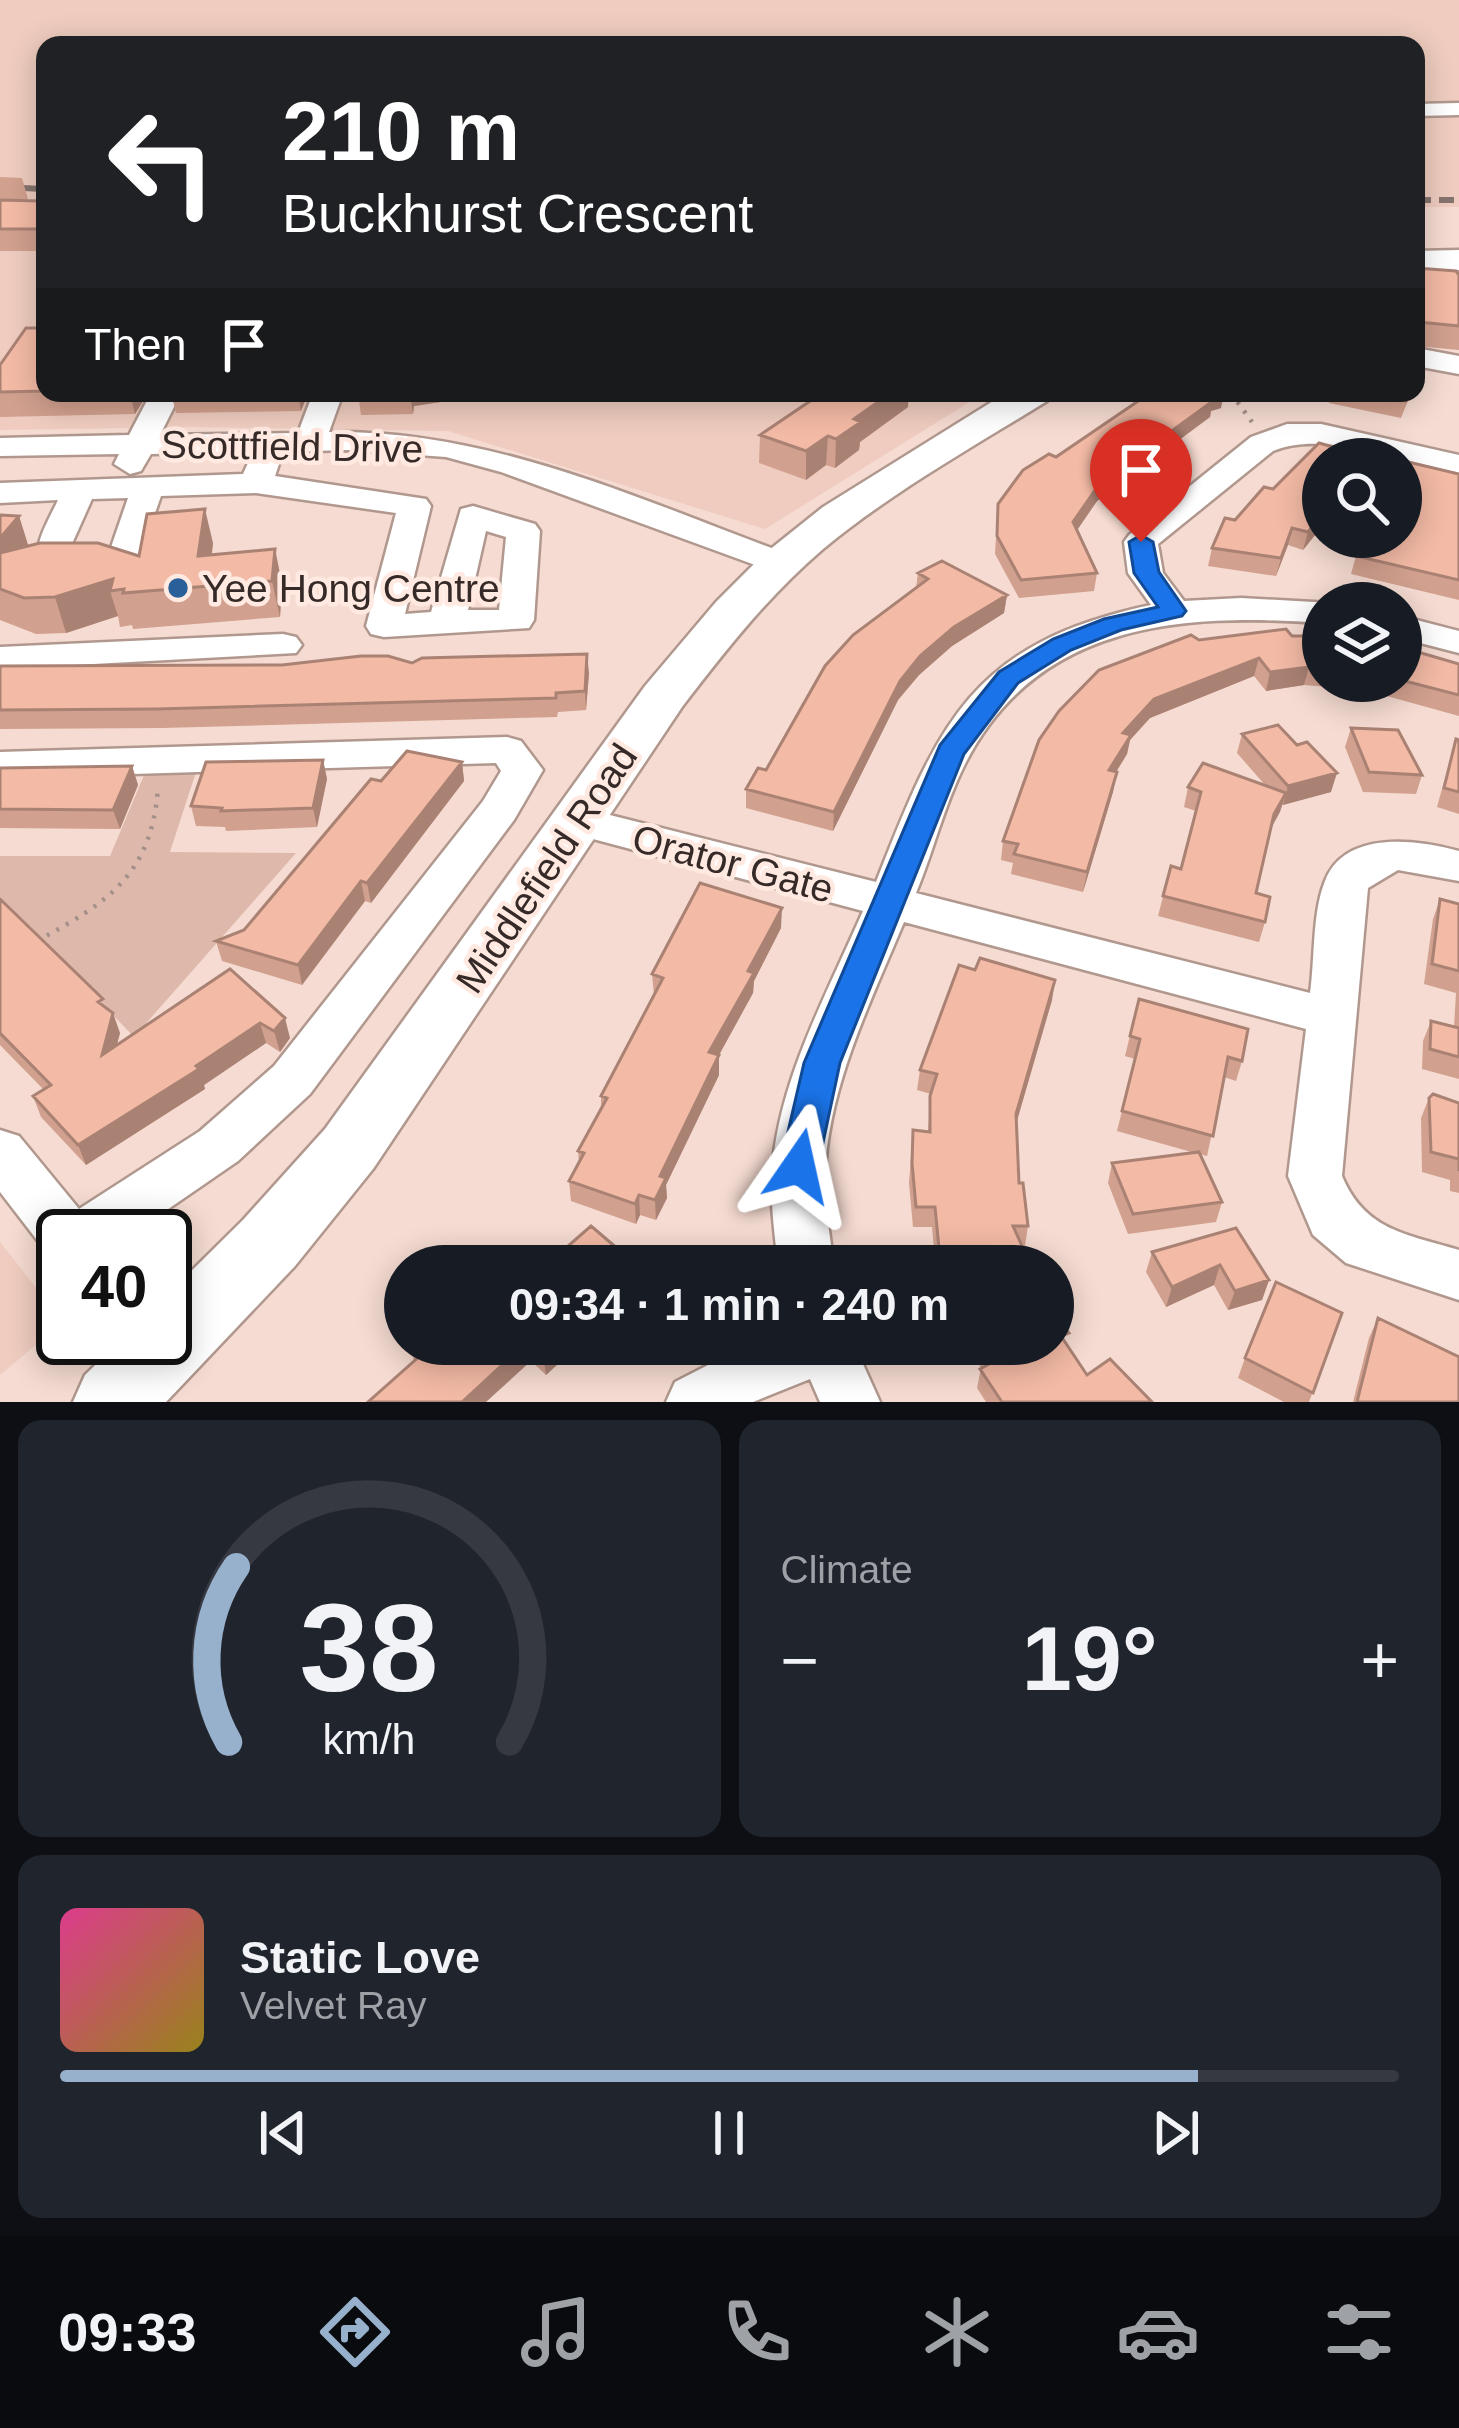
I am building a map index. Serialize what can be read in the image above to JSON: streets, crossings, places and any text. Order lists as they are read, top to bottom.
{
  "streets": {
    "main road": ["Middlefield Road"],
    "street": ["Scottfield Drive", "Orator Gate"]
  },
  "crossings": [
    ["Scottfield Drive", "Middlefield Road"],
    ["Orator Gate", "Middlefield Road"]
  ],
  "places": ["Yee Hong Centre"],
  "page": {
    "turn": ["210 m", "Buckhurst Crescent"],
    "then": "Then",
    "limit": "40",
    "trip": "09:34 · 1 min · 240 m",
    "tile": "Climate",
    "heat": ["−", "19°", "+"],
    "song": ["Static Love", "Velvet Ray"],
    "tabs": "09:33",
    "gauge": ["38", "km/h"]
  }
}
